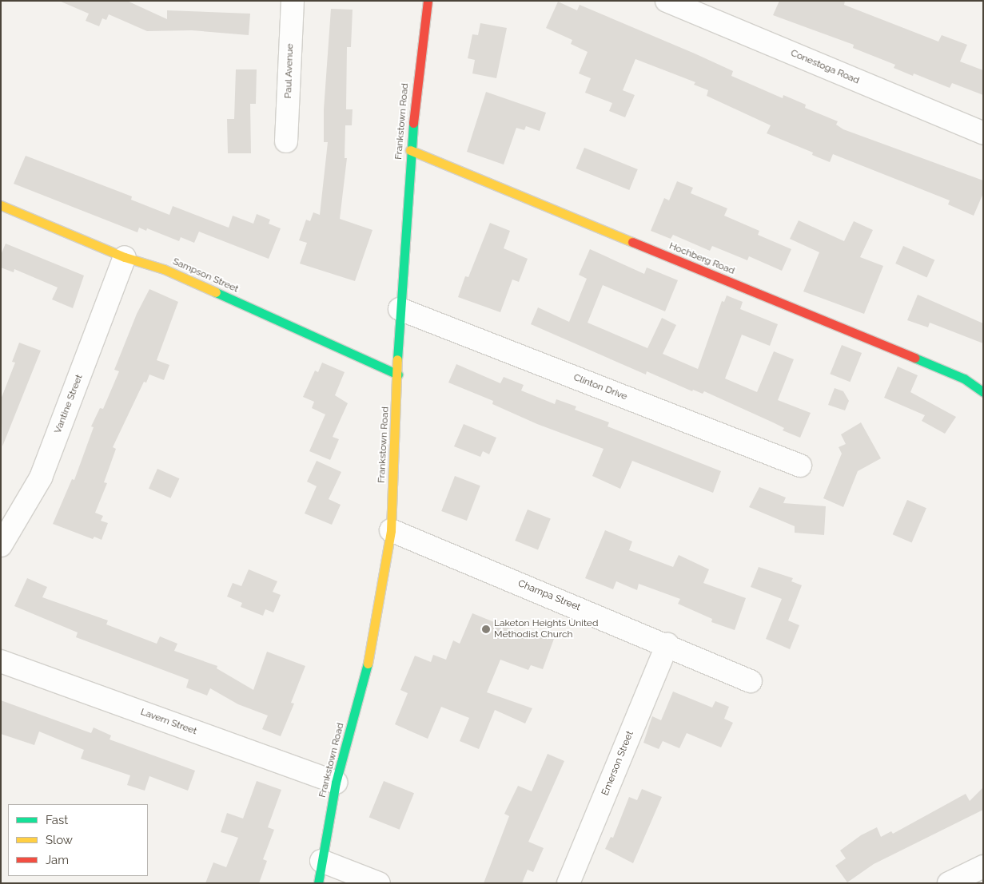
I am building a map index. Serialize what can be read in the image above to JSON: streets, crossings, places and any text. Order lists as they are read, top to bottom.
{
  "streets": {
    "street": [
      "Conestoga Road",
      "Paul Avenue",
      "Frankstown Road",
      "Hochberg Road",
      "Sampson Street",
      "Clinton Drive",
      "Vantine Street",
      "Champa Street",
      "Lavern Street",
      "Emerson Street"
    ]
  },
  "crossings": [
    ["Frankstown Road", "Hochberg Road"],
    ["Frankstown Road", "Sampson Street"],
    ["Frankstown Road", "Clinton Drive"],
    ["Frankstown Road", "Champa Street"],
    ["Frankstown Road", "Lavern Street"],
    ["Sampson Street", "Vantine Street"],
    ["Champa Street", "Emerson Street"]
  ],
  "places": ["Laketon Heights United Methodist Church"],
  "legend": ["Fast", "Slow", "Jam"]
}
